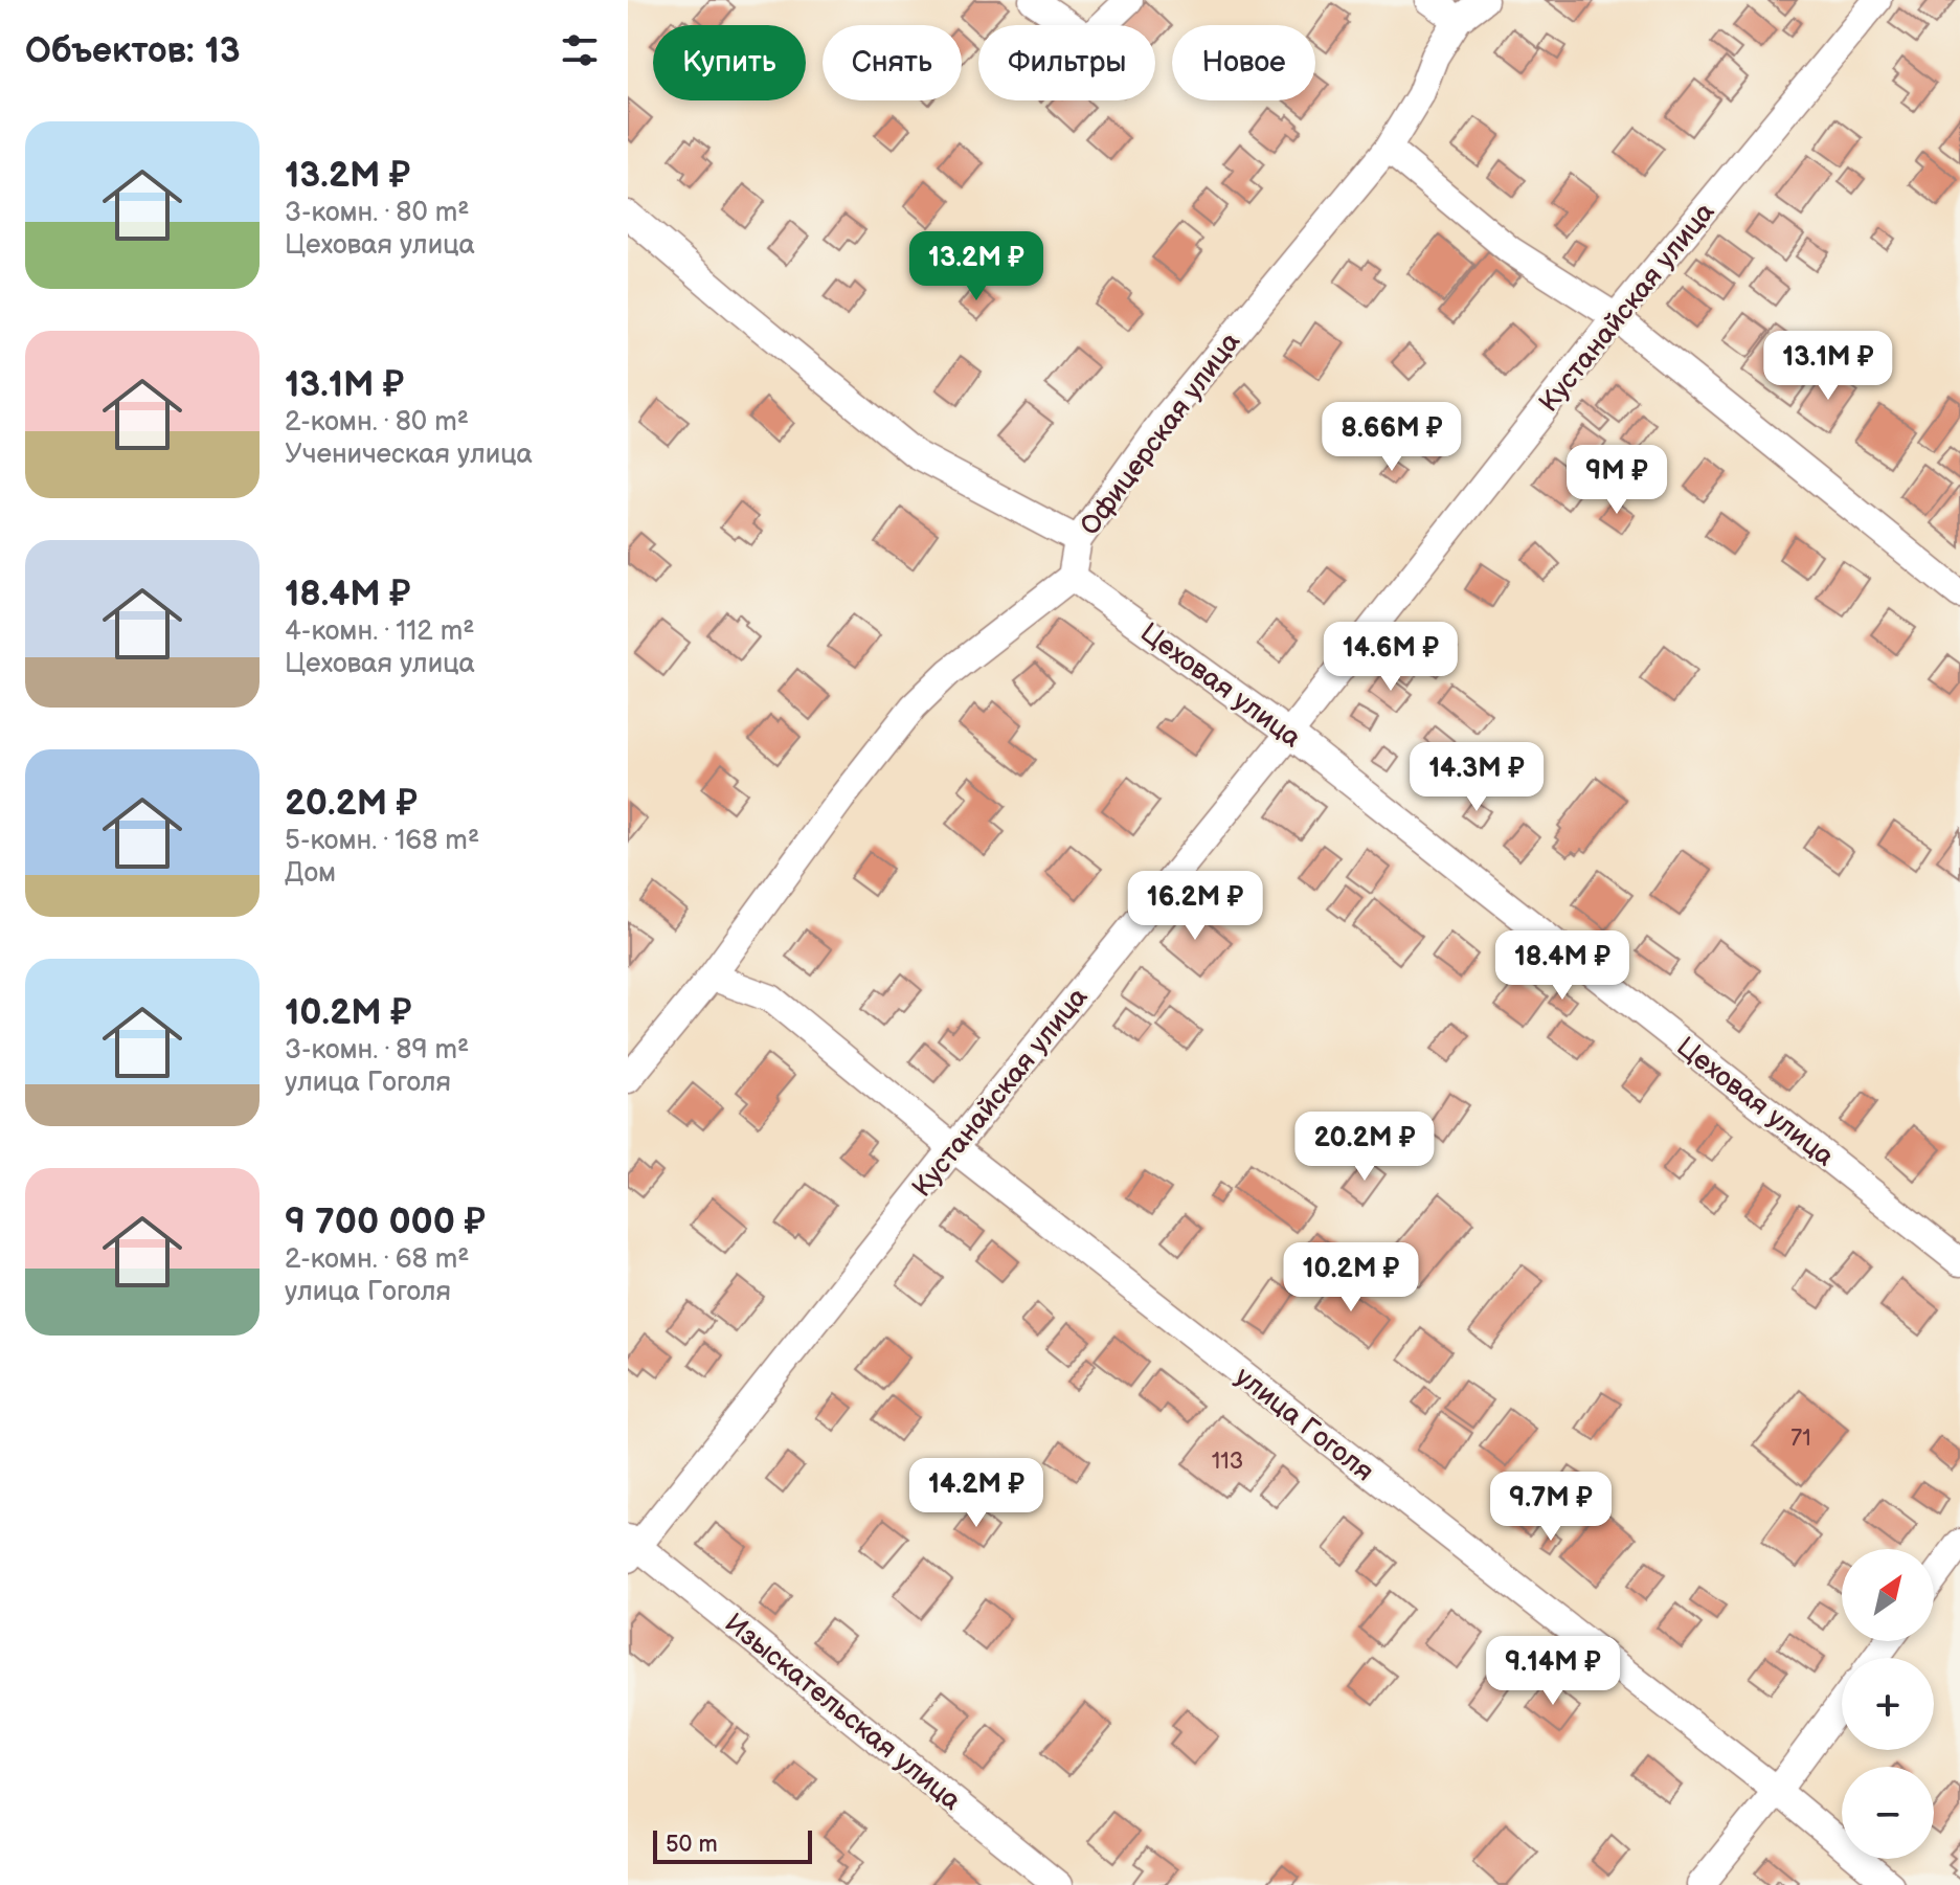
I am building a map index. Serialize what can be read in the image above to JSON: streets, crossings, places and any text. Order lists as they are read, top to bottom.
{
  "streets": {
    "street": [
      "Кустанайская улица",
      "Офицерская улица",
      "Цеховая улица",
      "улица Гоголя",
      "Изыскательская улица"
    ]
  },
  "crossings": [
    ["Кустанайская улица", "Цеховая улица"],
    ["Кустанайская улица", "улица Гоголя"],
    ["Кустанайская улица", "Изыскательская улица"],
    ["Офицерская улица", "Цеховая улица"]
  ],
  "house_numbers": ["71", "113"],
  "scale_bar": "50 m",
  "north": "top right",
  "page": {
    "heading": "Объектов: 13",
    "chip": [
      "Купить",
      "Снять",
      "Фильтры",
      "Новое"
    ],
    "list": [
      {
        "name": "13.2M ₽",
        "note": "3-комн. · 80 m² · Цеховая улица"
      },
      {
        "name": "13.1M ₽",
        "note": "2-комн. · 80 m² · Ученическая улица"
      },
      {
        "name": "18.4M ₽",
        "note": "4-комн. · 112 m² · Цеховая улица"
      },
      {
        "name": "20.2M ₽",
        "note": "5-комн. · 168 m² · Дом"
      },
      {
        "name": "10.2M ₽",
        "note": "3-комн. · 89 m² · улица Гоголя"
      },
      {
        "name": "9 700 000 ₽",
        "note": "2-комн. · 68 m² · улица Гоголя"
      }
    ],
    "price": [
      "13.2M ₽",
      "13.1M ₽",
      "8.66M ₽",
      "9M ₽",
      "14.6M ₽",
      "14.3M ₽",
      "16.2M ₽",
      "18.4M ₽",
      "20.2M ₽",
      "10.2M ₽",
      "14.2M ₽",
      "9.7M ₽",
      "9.14M ₽"
    ],
    "map_buttons": ["+", "−"],
    "scale": "50 m"
  }
}
